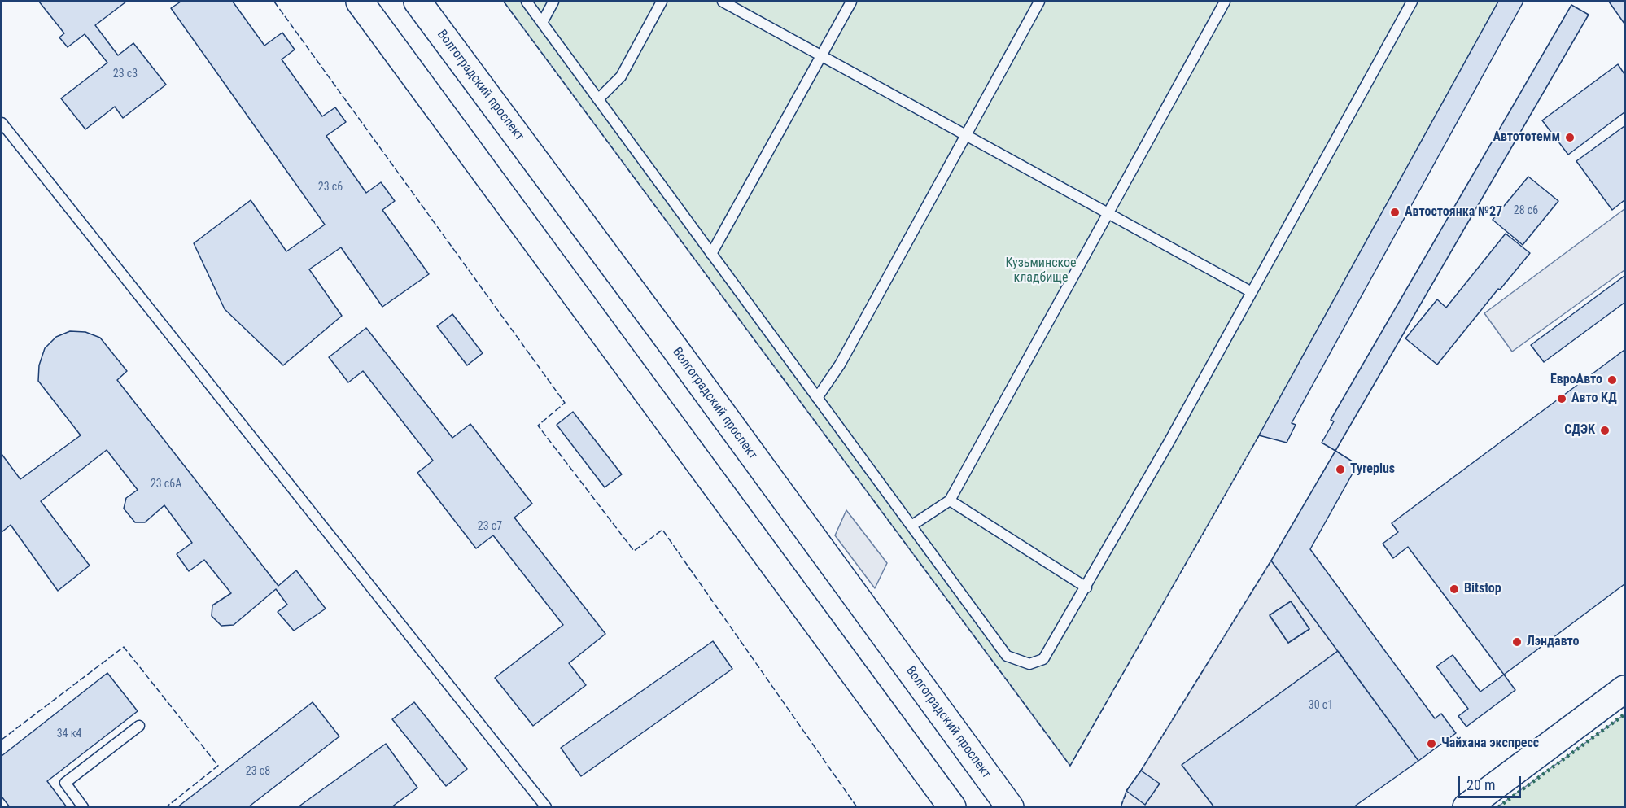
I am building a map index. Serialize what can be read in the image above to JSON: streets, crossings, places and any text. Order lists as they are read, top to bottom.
{
  "streets": {
    "main road": ["Волгоградский проспект"]
  },
  "parks": ["Кузьминское кладбище"],
  "places": [
    "Автототемм",
    "Автостоянка №27",
    "ЕвроАвто",
    "Авто КД",
    "СДЭК",
    "Tyreplus",
    "Bitstop",
    "Лэндавто",
    "Чайхана экспресс"
  ],
  "house_numbers": [
    "23 с3",
    "23 с6",
    "28 с6",
    "23 с6А",
    "23 с7",
    "30 с1",
    "34 к4",
    "23 с8"
  ],
  "scale_bar": "20 m"
}
